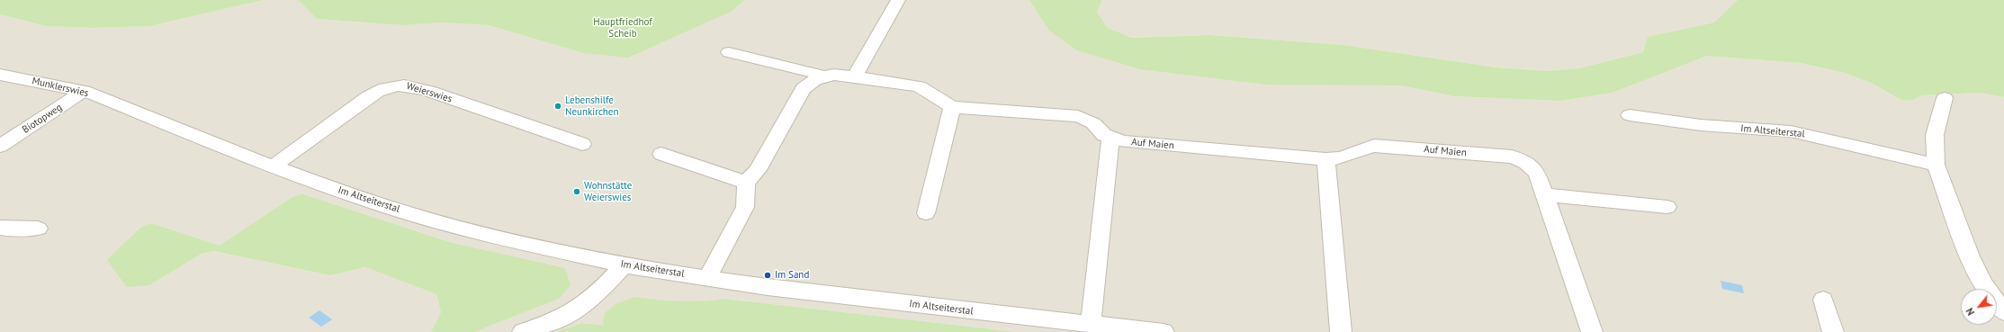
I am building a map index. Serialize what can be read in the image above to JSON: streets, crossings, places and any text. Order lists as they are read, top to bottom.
{
  "streets": {
    "street": [
      "Munklerswies",
      "Weierswies",
      "Biotopweg",
      "Im Altseiterstal",
      "Auf Maien"
    ]
  },
  "crossings": [
    ["Munklerswies", "Biotopweg"],
    ["Munklerswies", "Im Altseiterstal"],
    ["Weierswies", "Im Altseiterstal"]
  ],
  "parks": ["Hauptfriedhof Scheib"],
  "places": ["Lebenshilfe Neunkirchen", "Wohnstätte Weierswies", "Im Sand"],
  "north": "bottom left"
}
